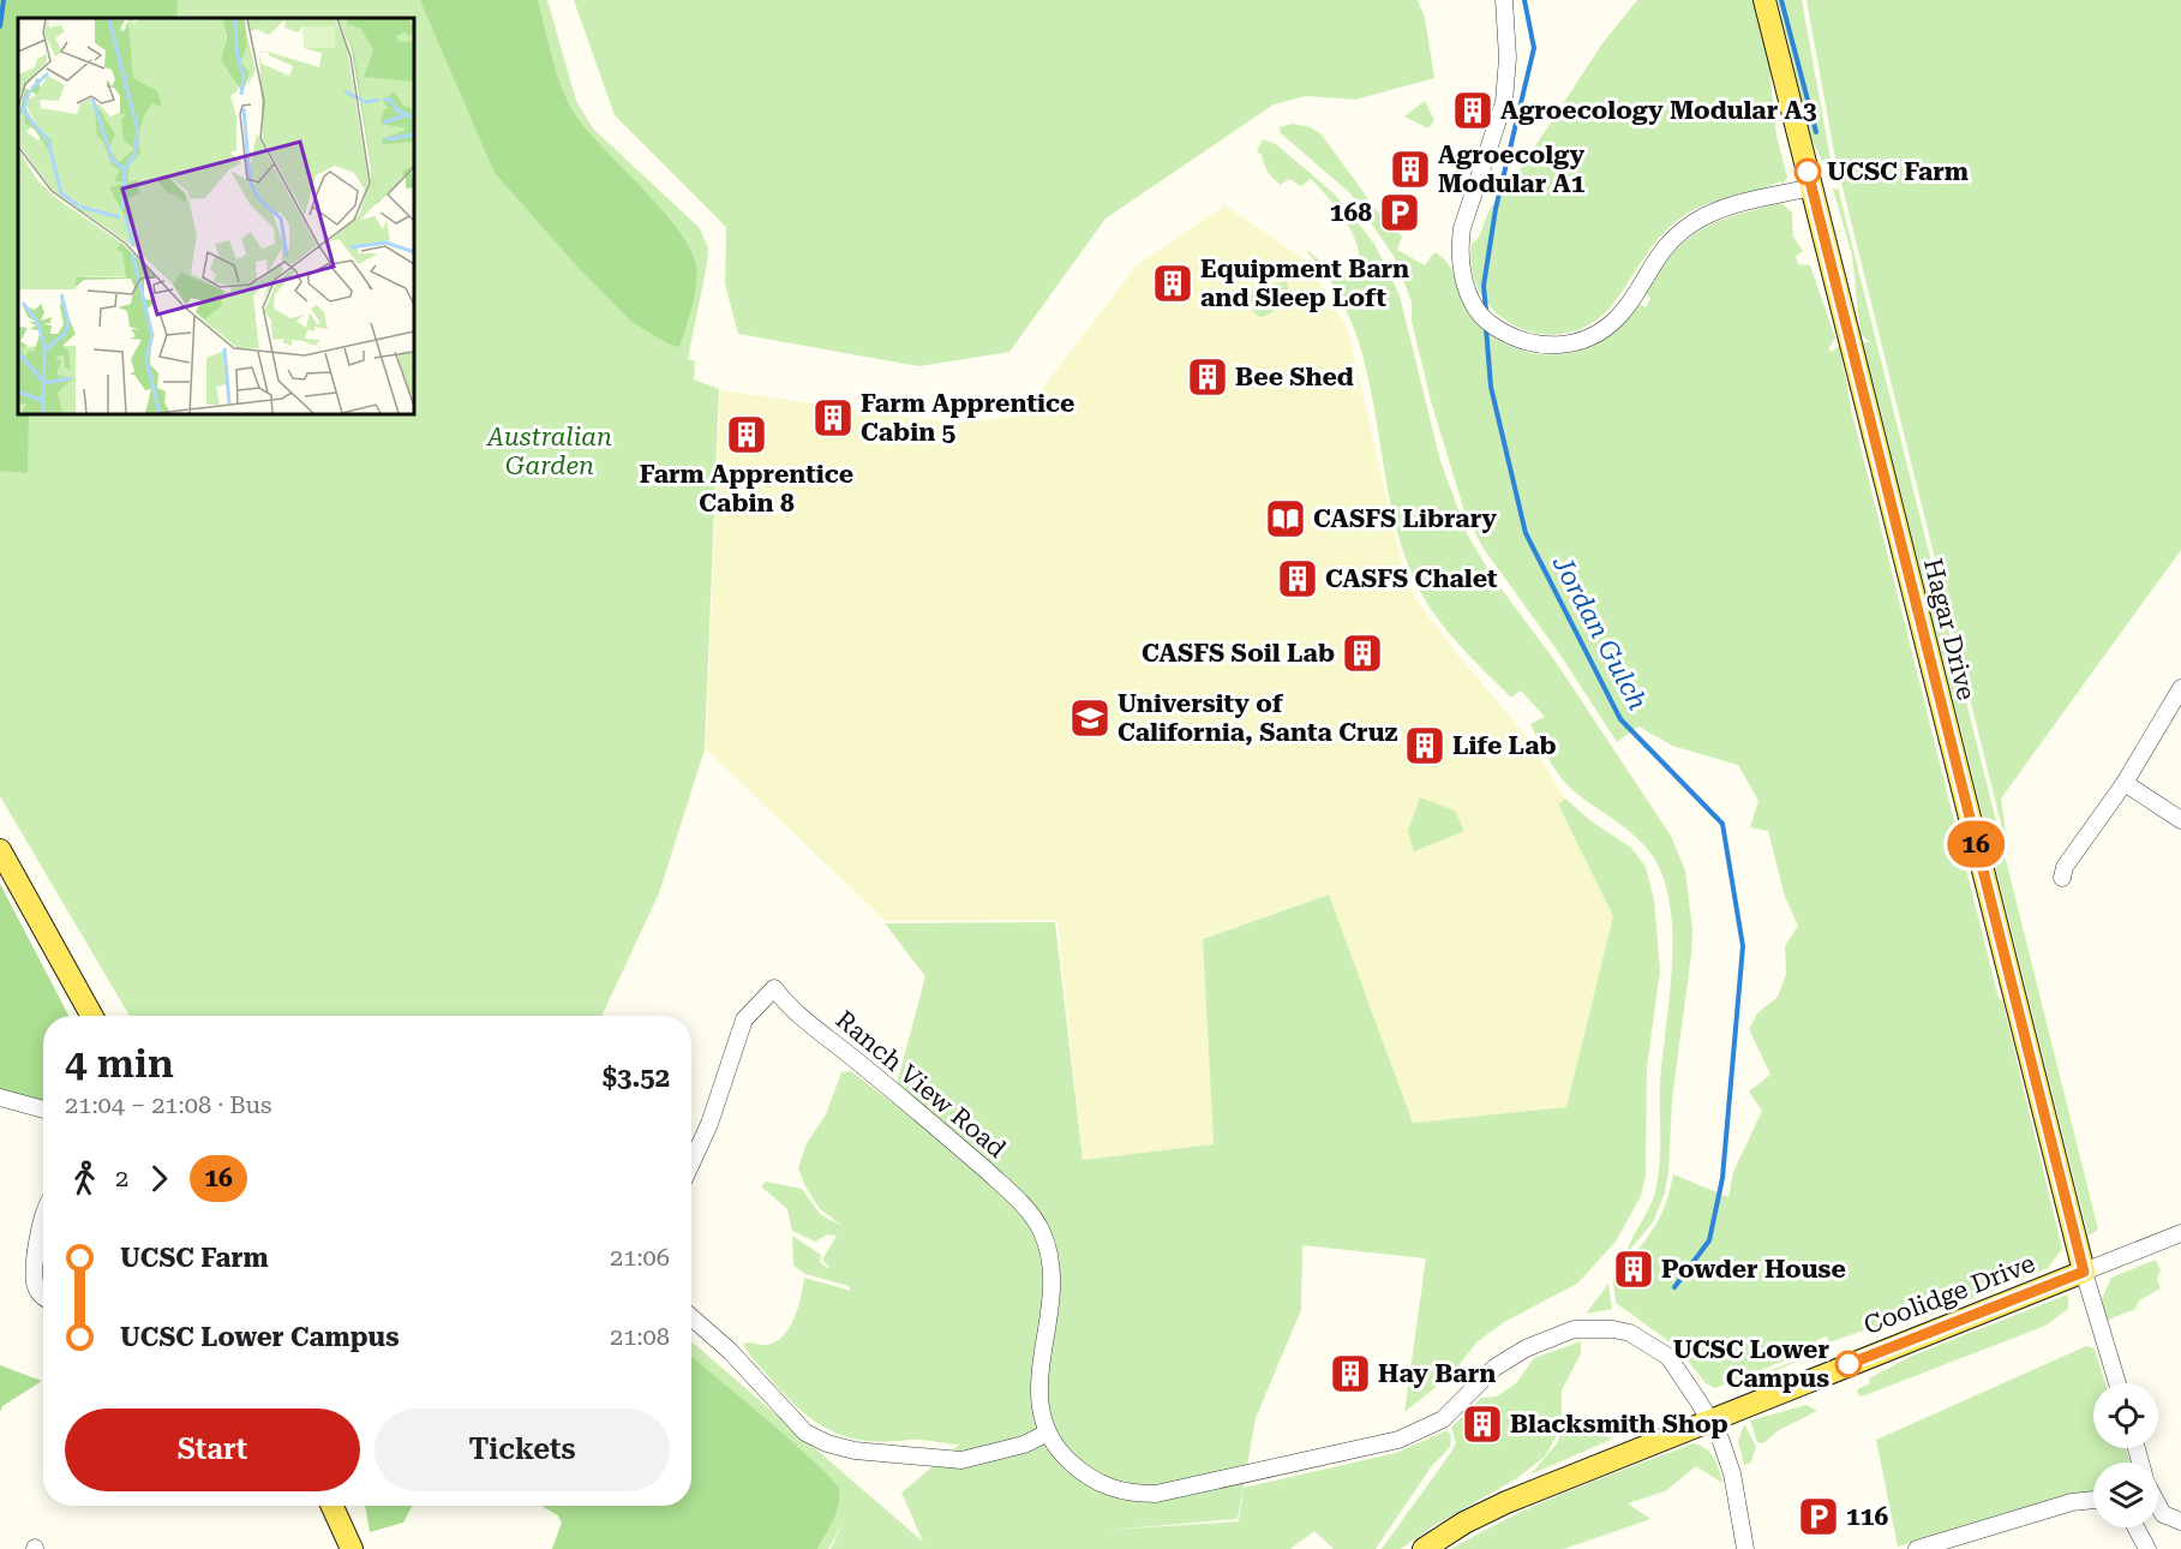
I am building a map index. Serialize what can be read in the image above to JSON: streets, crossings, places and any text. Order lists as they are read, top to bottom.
{
  "streets": {
    "main road": ["Hagar Drive", "Coolidge Drive"],
    "street": ["Ranch View Road"]
  },
  "crossings": [
    ["Hagar Drive", "Coolidge Drive"],
    ["Ranch View Road", "Coolidge Drive"]
  ],
  "water": ["Jordan Gulch"],
  "parks": ["Australian Garden"],
  "places": {
    "building": [
      "Agroecology Modular A3",
      "Agroecolgy Modular A1",
      "Equipment Barn and Sleep Loft",
      "Bee Shed",
      "Farm Apprentice Cabin 5",
      "Farm Apprentice Cabin 8",
      "CASFS Chalet",
      "CASFS Soil Lab",
      "Life Lab",
      "Powder House",
      "Hay Barn",
      "Blacksmith Shop"
    ],
    "other": ["UCSC Farm", "UCSC Lower Campus"],
    "parking": ["168", "116"],
    "library": ["CASFS Library"],
    "school or university": ["University of California, Santa Cruz"]
  },
  "lines": ["bus line 16"],
  "page": {
    "on_map": "16",
    "heading": ["4 min", "21:04 – 21:08 · Bus", "$3.52"],
    "legs": ["2", "16"],
    "list": [
      {
        "name": "UCSC Farm",
        "value": "21:06"
      },
      {
        "name": "UCSC Lower Campus",
        "value": "21:08"
      }
    ],
    "buttons": ["Start", "Tickets"]
  }
}
